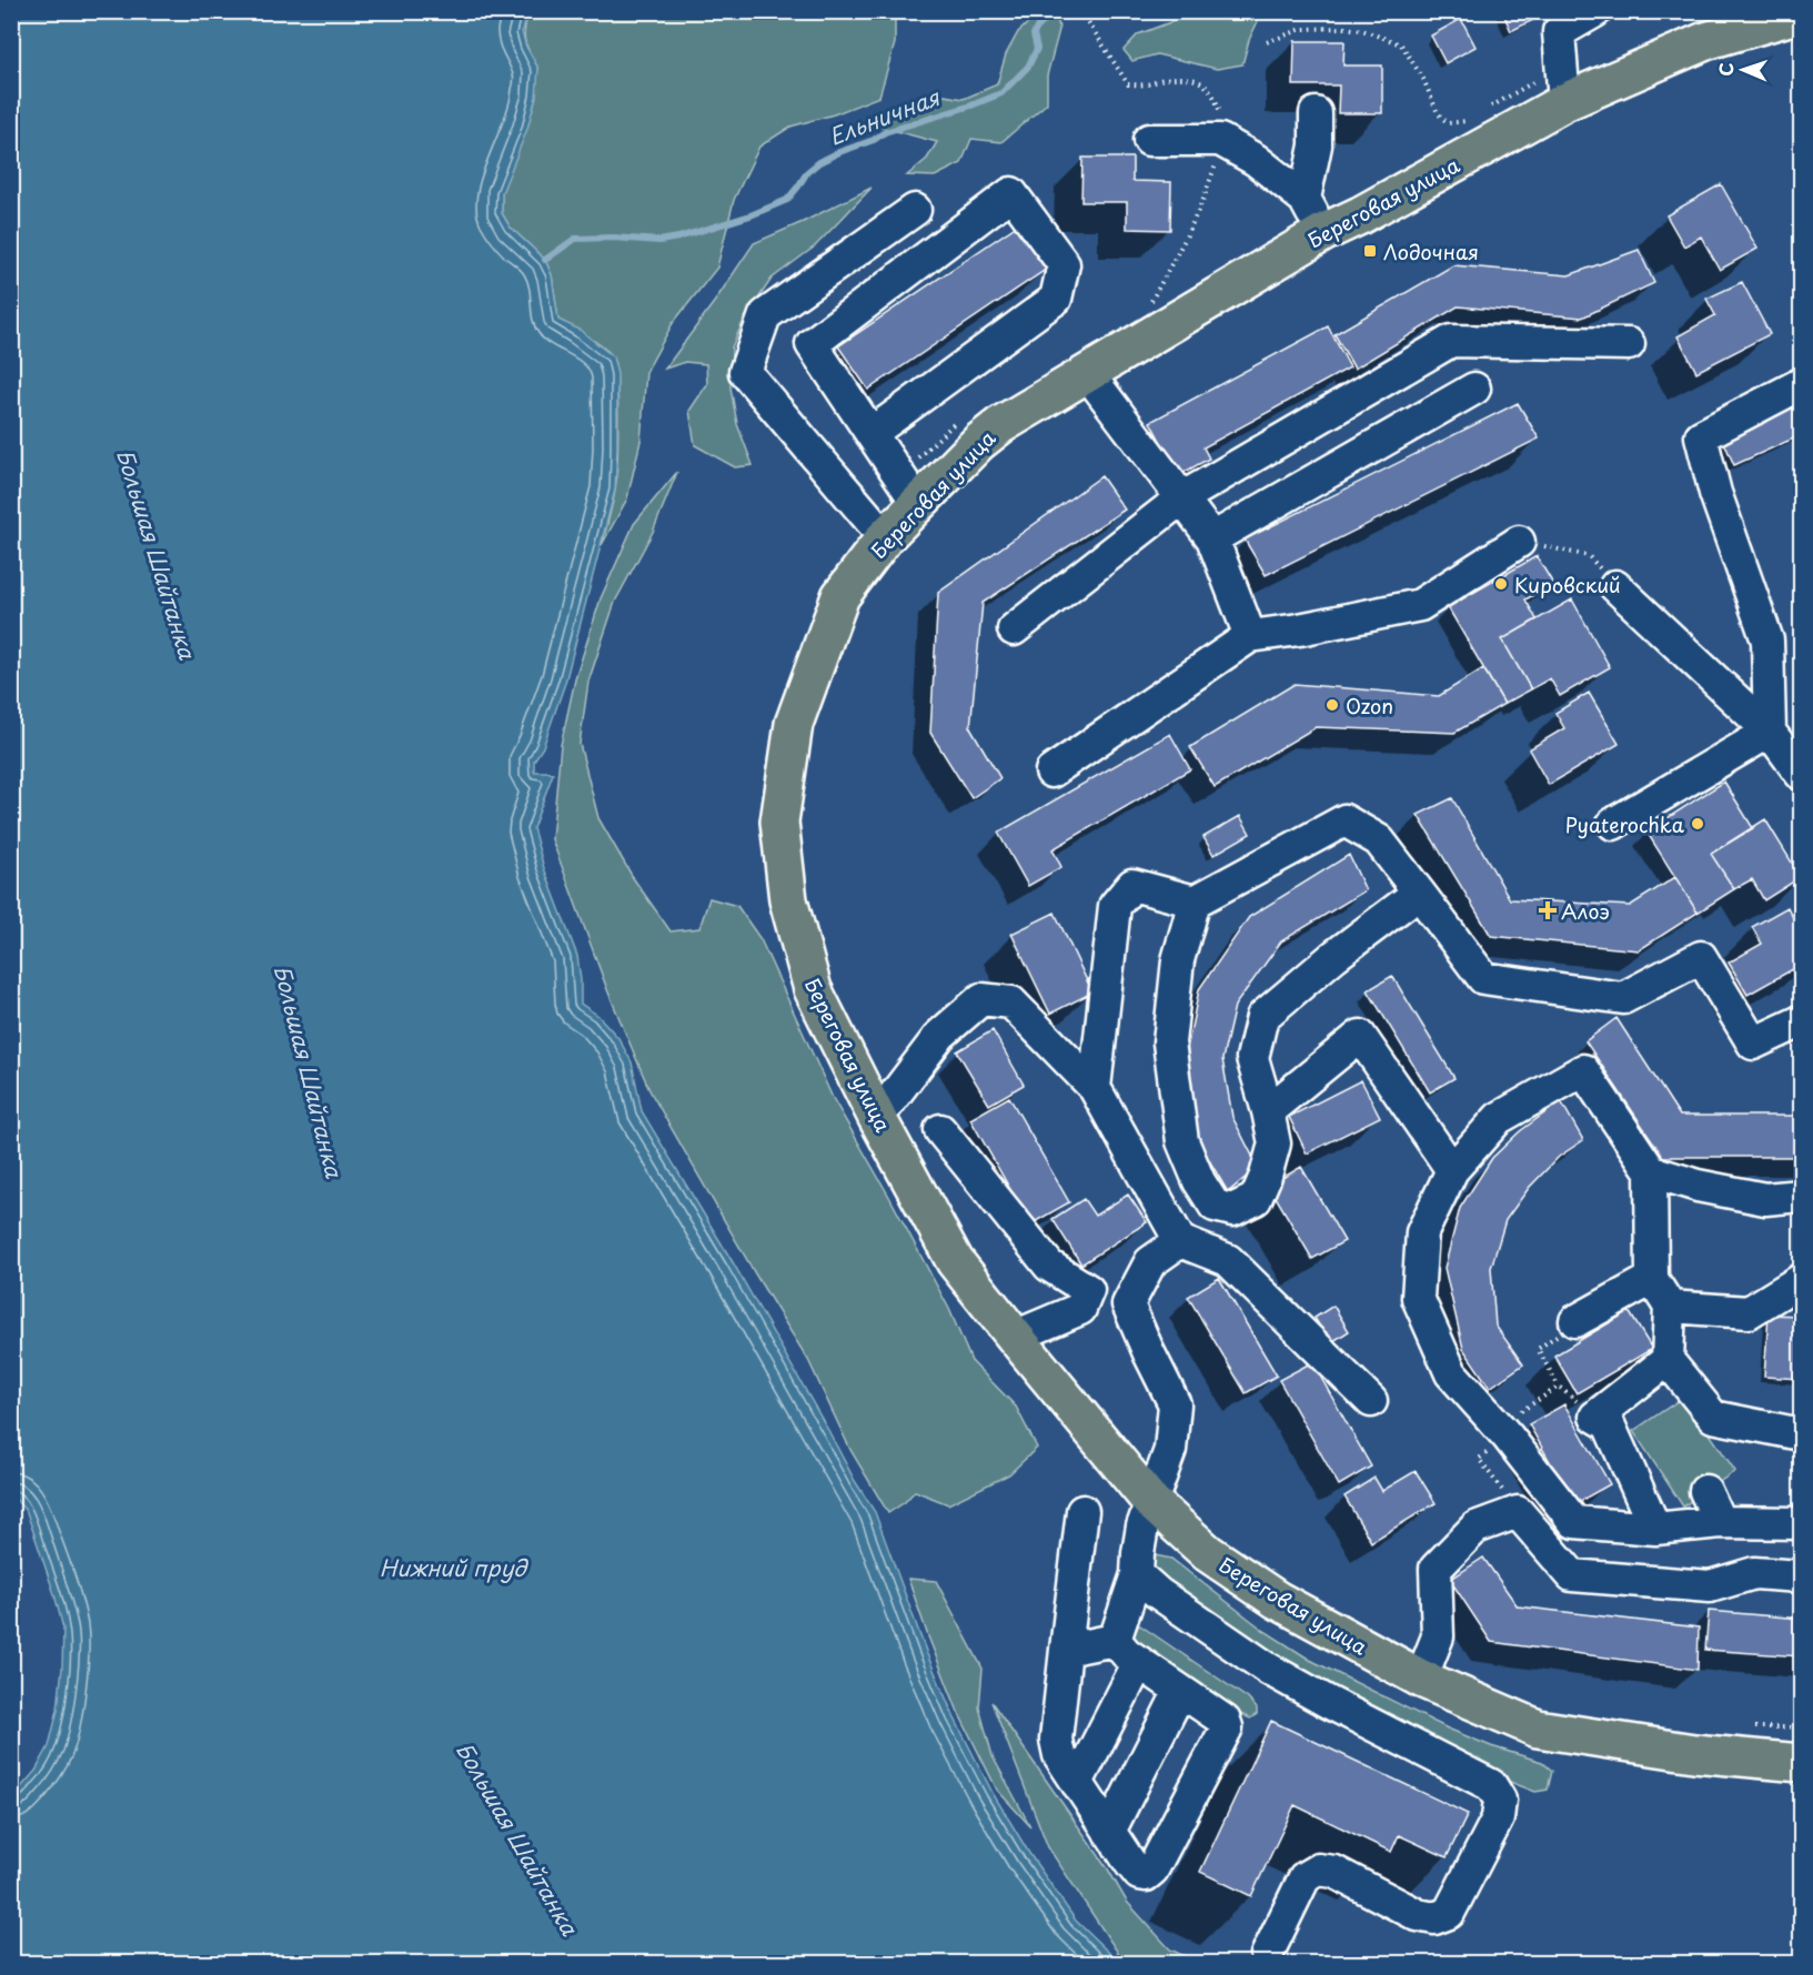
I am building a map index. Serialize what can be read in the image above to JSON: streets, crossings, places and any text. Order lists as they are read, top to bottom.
{
  "streets": {
    "main road": ["Береговая улица"]
  },
  "water": ["Ельничная", "Большая Шайтанка", "Нижний пруд"],
  "places": {
    "transit": ["Лодочная"],
    "other": ["Кировский", "Ozon", "Pyaterochka"],
    "health": ["Алоэ"]
  },
  "north": "left"
}
